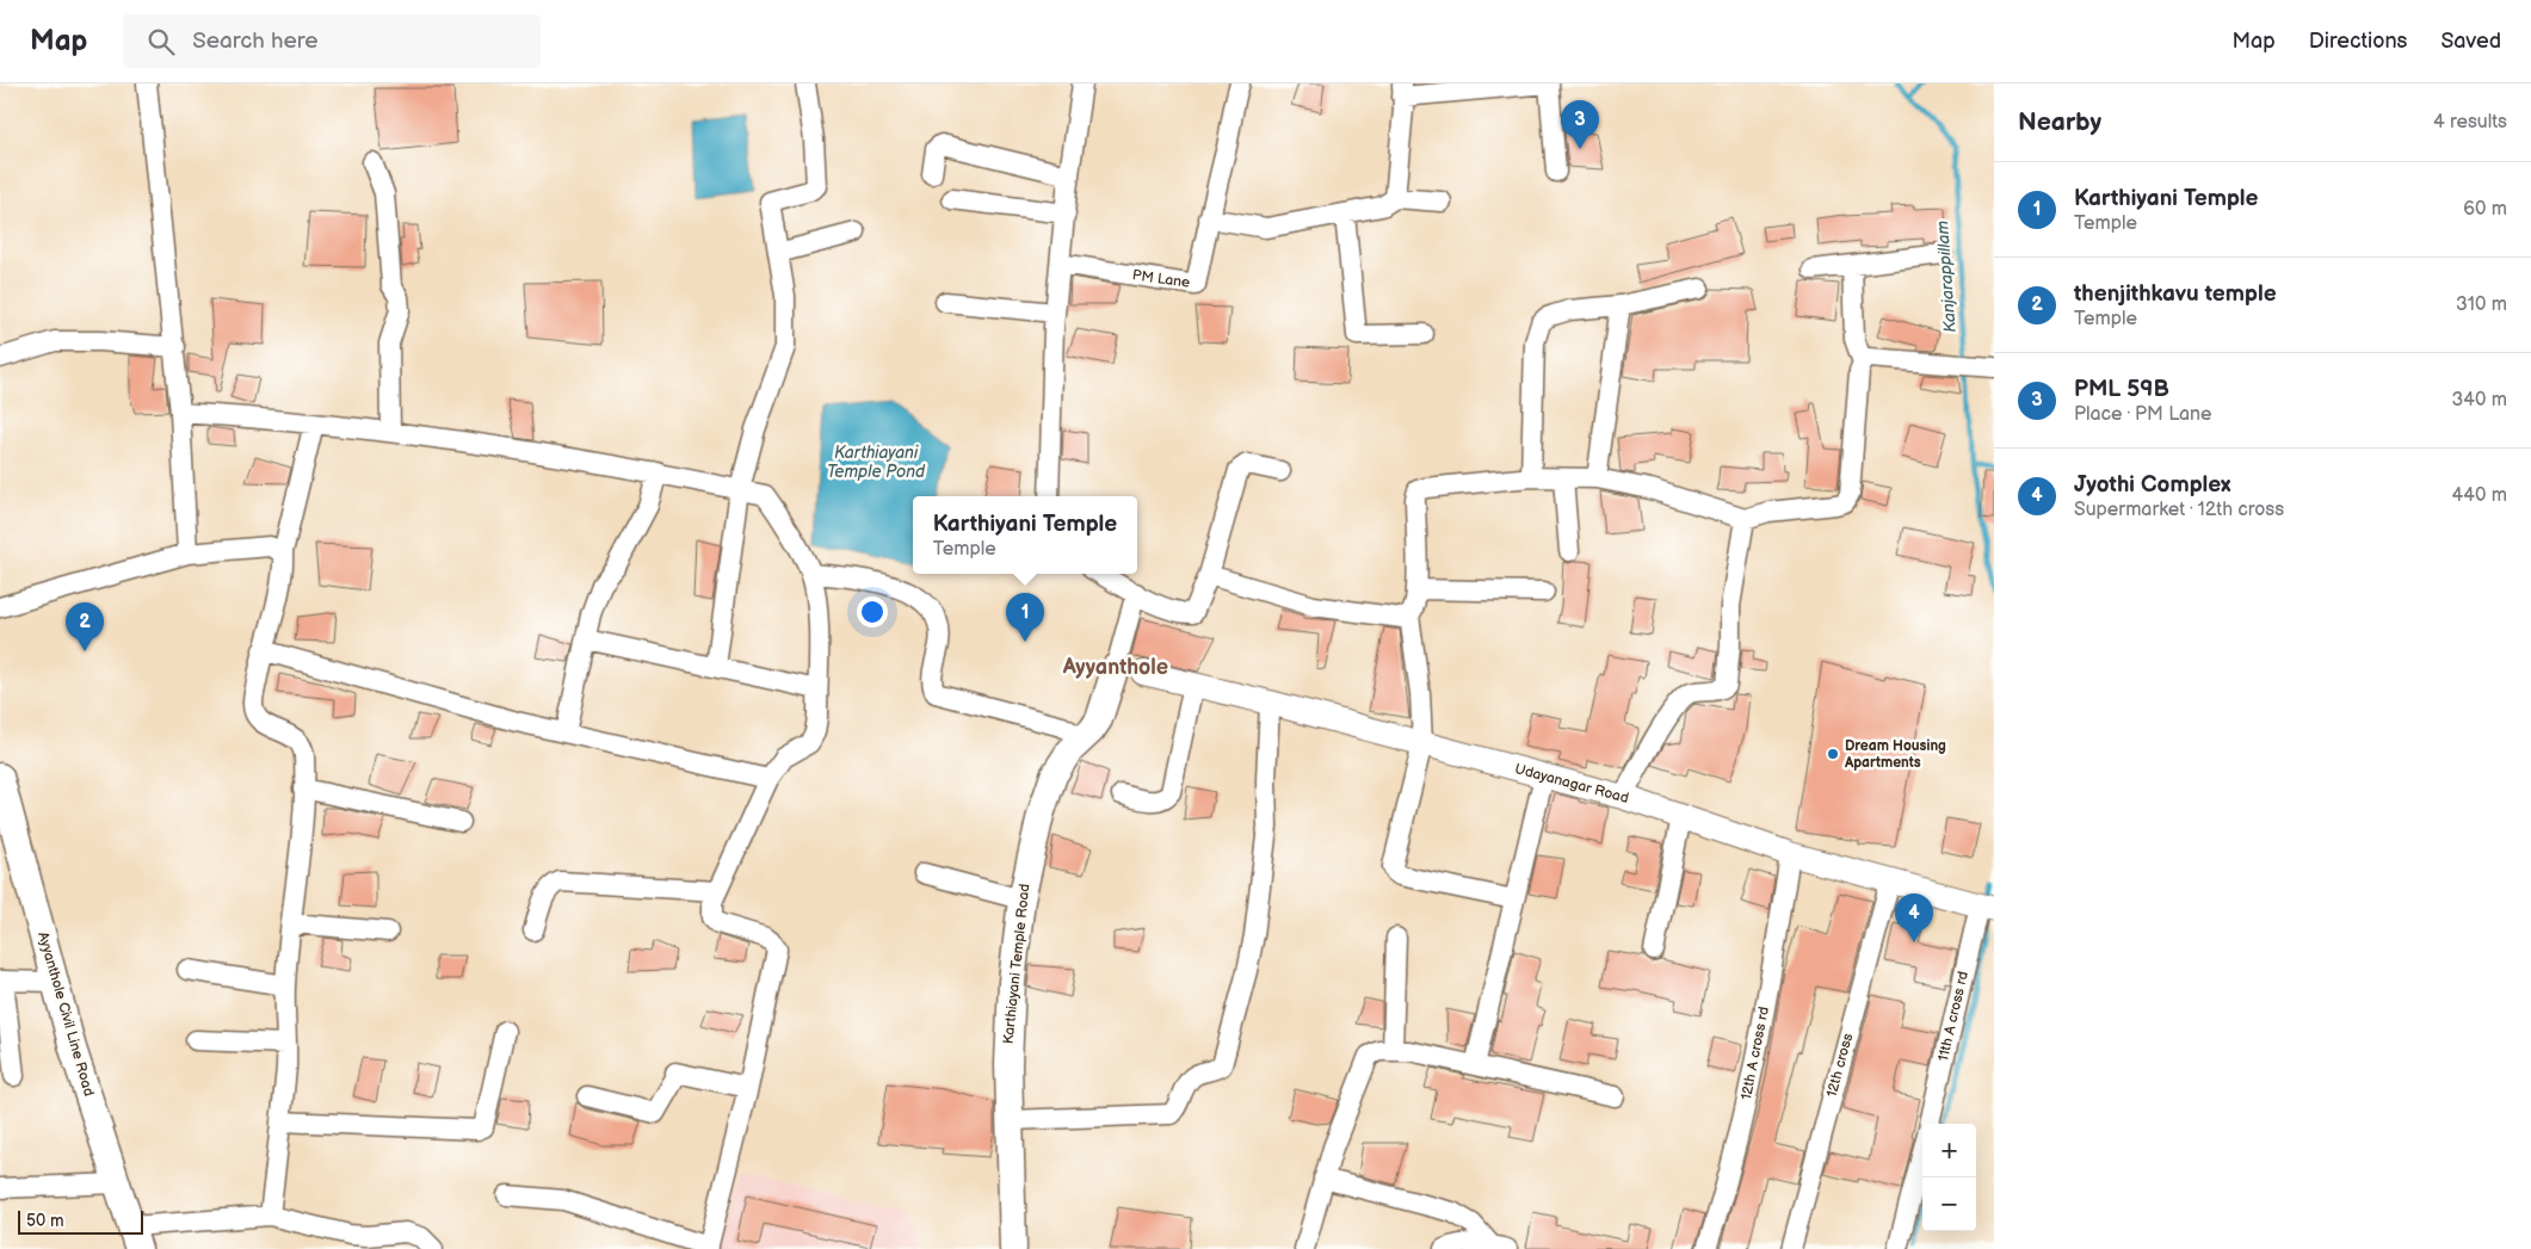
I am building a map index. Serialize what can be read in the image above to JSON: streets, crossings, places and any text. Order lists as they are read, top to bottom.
{
  "streets": {
    "main road": ["Karthiayani Temple Road", "Ayyanthole Civil Line Road"],
    "street": [
      "PM Lane",
      "Udayanagar Road",
      "11th A cross rd",
      "12th A cross rd",
      "12th cross"
    ]
  },
  "crossings": [
    ["Udayanagar Road", "11th A cross rd"],
    ["Udayanagar Road", "12th A cross rd"],
    ["Udayanagar Road", "12th cross"]
  ],
  "districts": ["Ayyanthole"],
  "water": ["Kanjarappillam", "Karthiayani Temple Pond"],
  "places": ["Dream Housing Apartments"],
  "scale_bar": "50 m",
  "page": {
    "header": "Map",
    "search": "Search here",
    "nav": ["Map", "Directions", "Saved"],
    "heading": ["Nearby", "4 results"],
    "pins": [
      "3",
      "1",
      "2",
      "4"
    ],
    "list": [
      {
        "mark": "1",
        "name": "Karthiyani Temple",
        "note": "Temple",
        "value": "60 m"
      },
      {
        "mark": "2",
        "name": "thenjithkavu temple",
        "note": "Temple",
        "value": "310 m"
      },
      {
        "mark": "3",
        "name": "PML 59B",
        "note": "Place · PM Lane",
        "value": "340 m"
      },
      {
        "mark": "4",
        "name": "Jyothi Complex",
        "note": "Supermarket · 12th cross",
        "value": "440 m"
      }
    ],
    "popup": ["Karthiyani Temple", "Temple"],
    "map_buttons": ["+", "−"],
    "scale": "50 m"
  }
}
